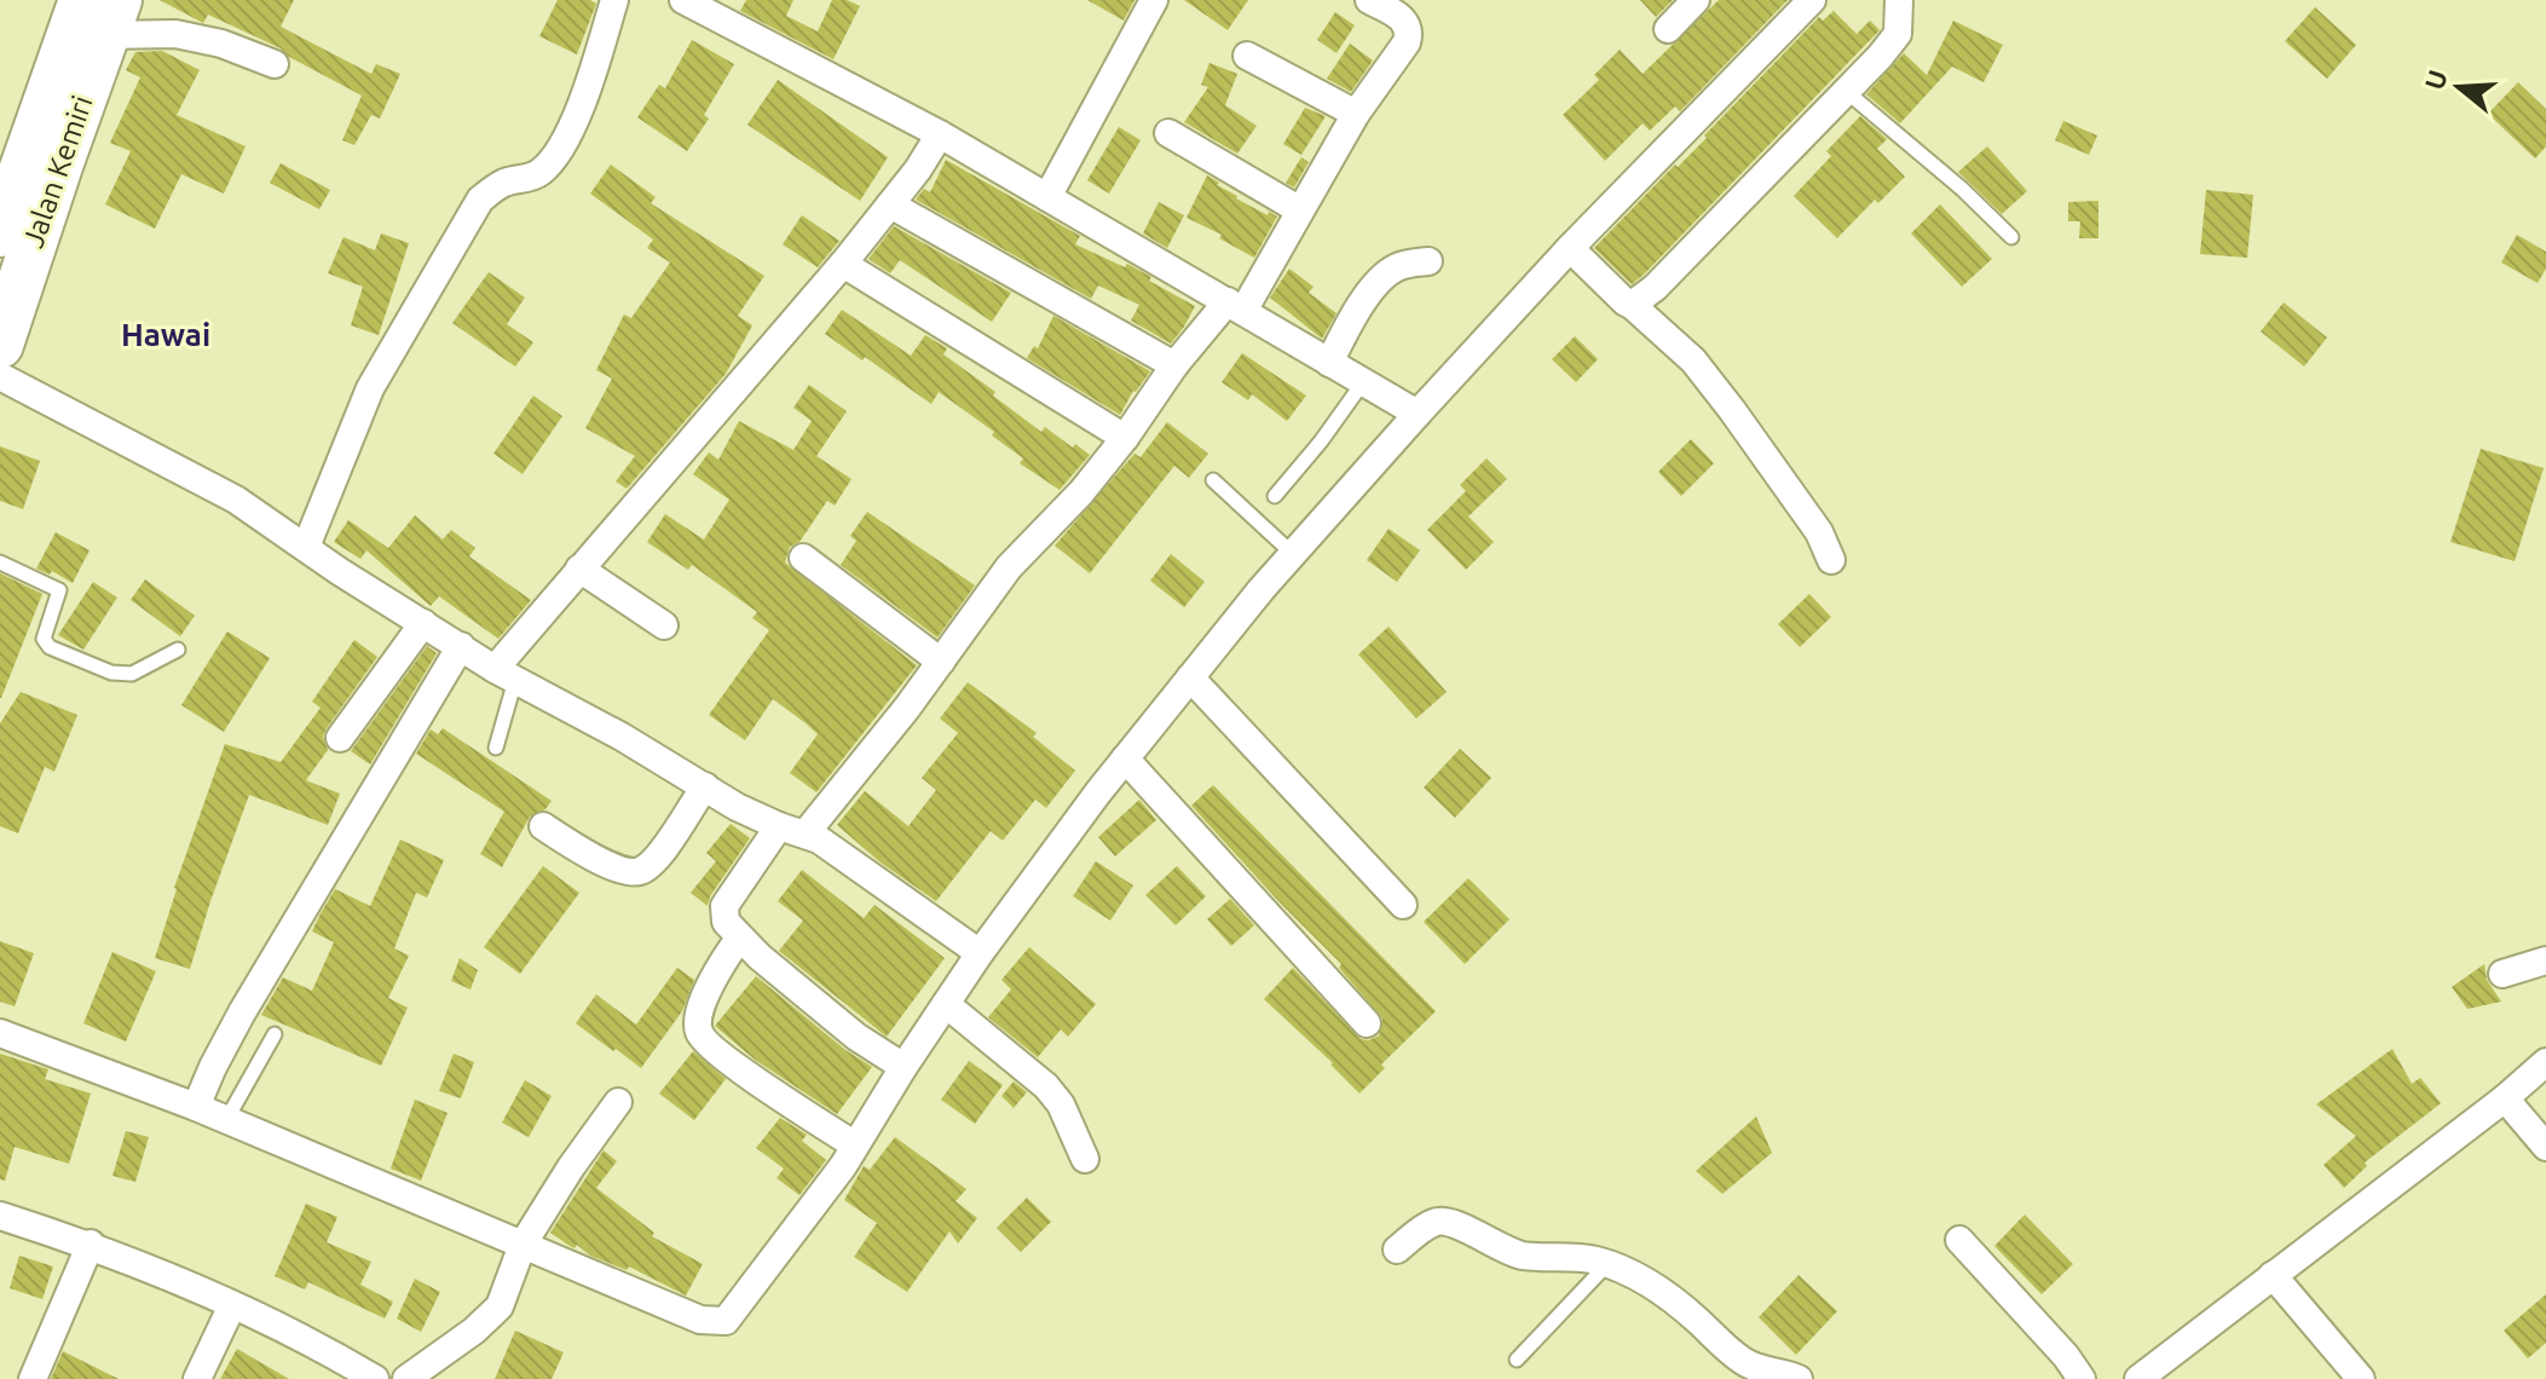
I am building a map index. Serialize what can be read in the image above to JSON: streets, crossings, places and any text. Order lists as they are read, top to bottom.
{
  "streets": {
    "highway": ["Jalan Kemiri"]
  },
  "districts": ["Hawai"],
  "north": "left"
}
